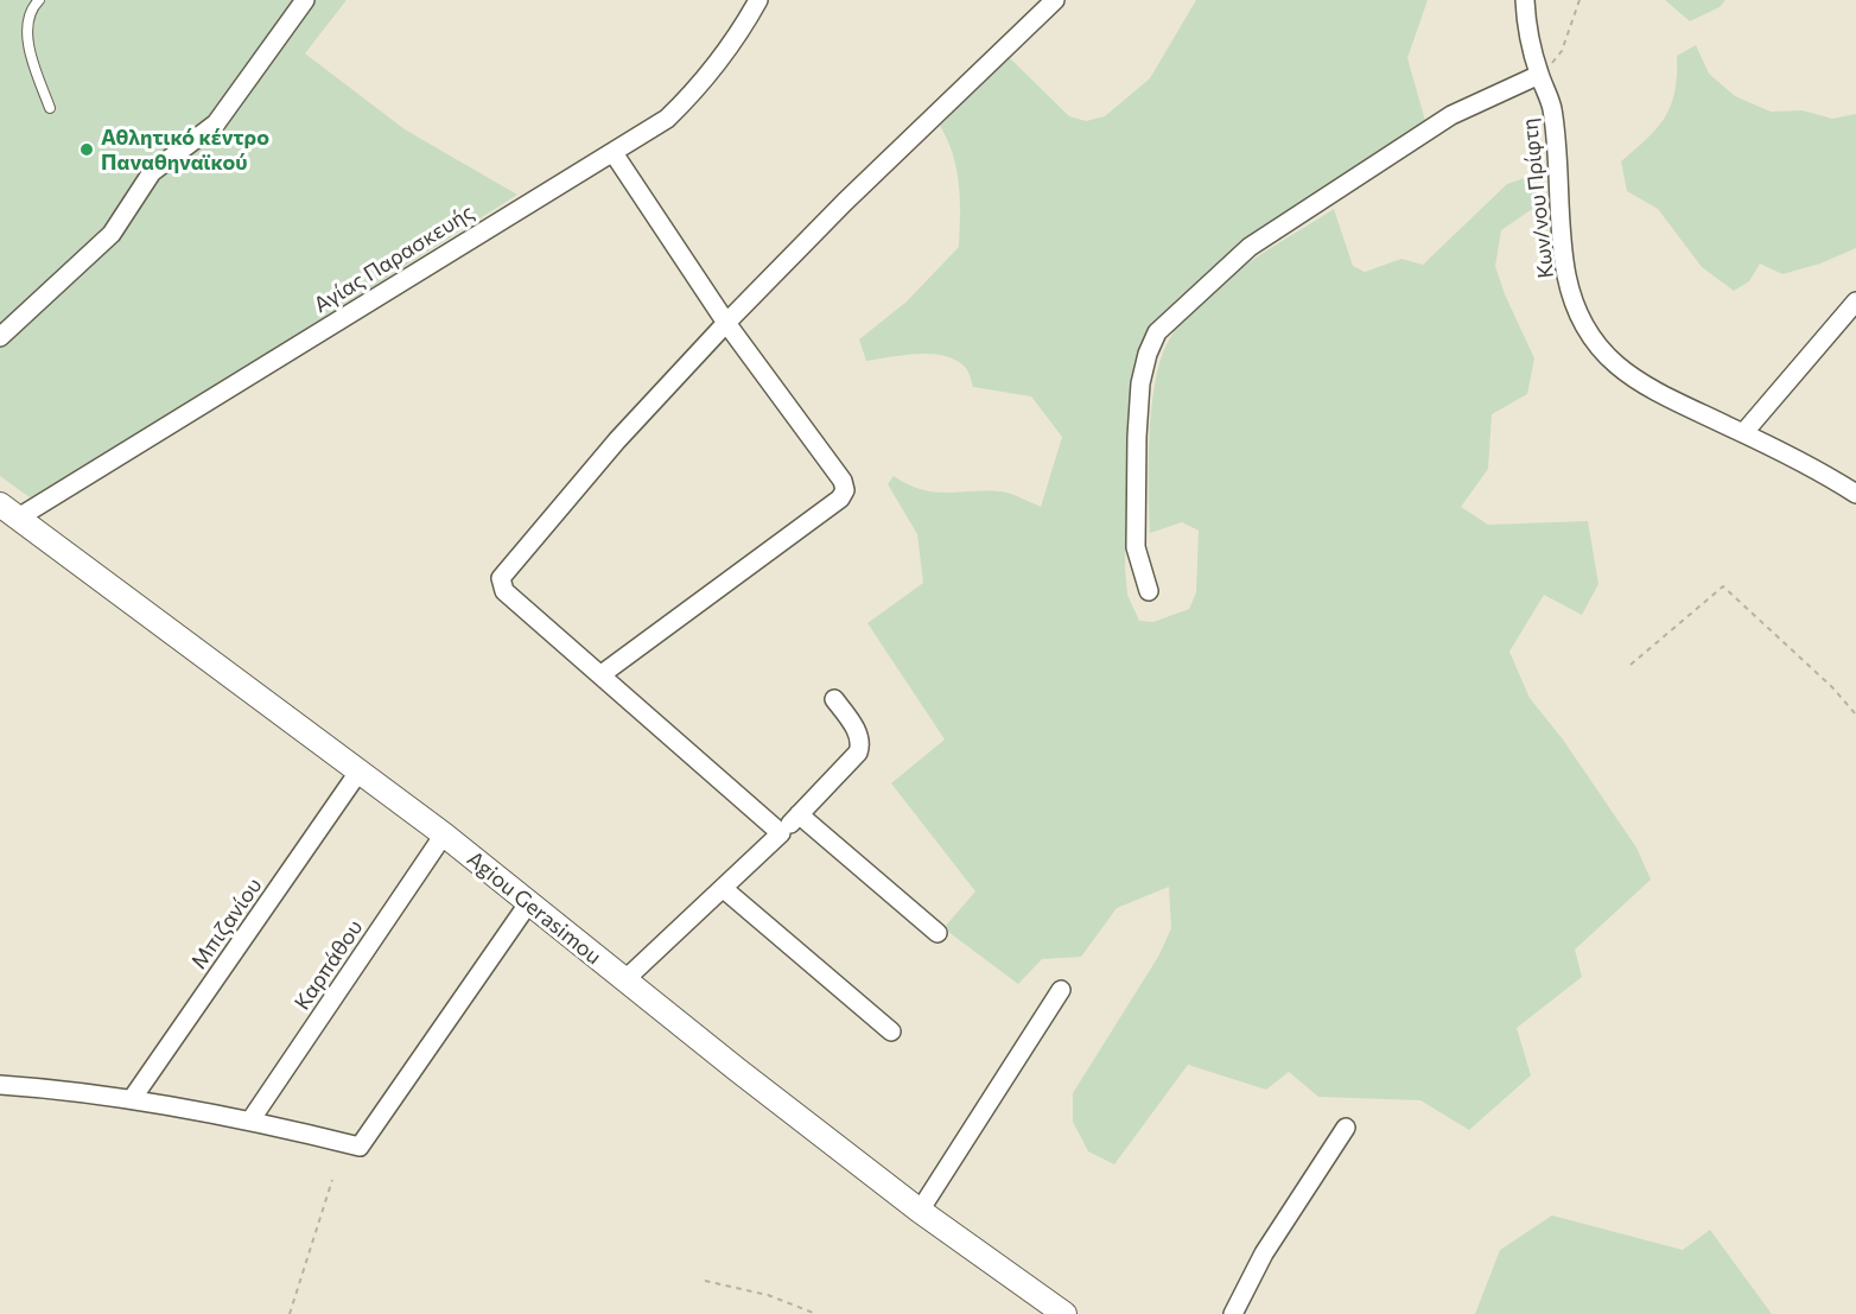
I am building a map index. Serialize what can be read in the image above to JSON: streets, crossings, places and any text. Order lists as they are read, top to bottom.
{
  "streets": {
    "street": [
      "Κων/νου Πρίφτη",
      "Αγίας Παρασκευής",
      "Agiou Gerasimou",
      "Μπιζανίου",
      "Καρπάθου"
    ]
  },
  "crossings": [
    ["Αγίας Παρασκευής", "Agiou Gerasimou"],
    ["Agiou Gerasimou", "Μπιζανίου"],
    ["Agiou Gerasimou", "Καρπάθου"]
  ],
  "places": ["Αθλητικό κέντρο Παναθηναϊκού"]
}
